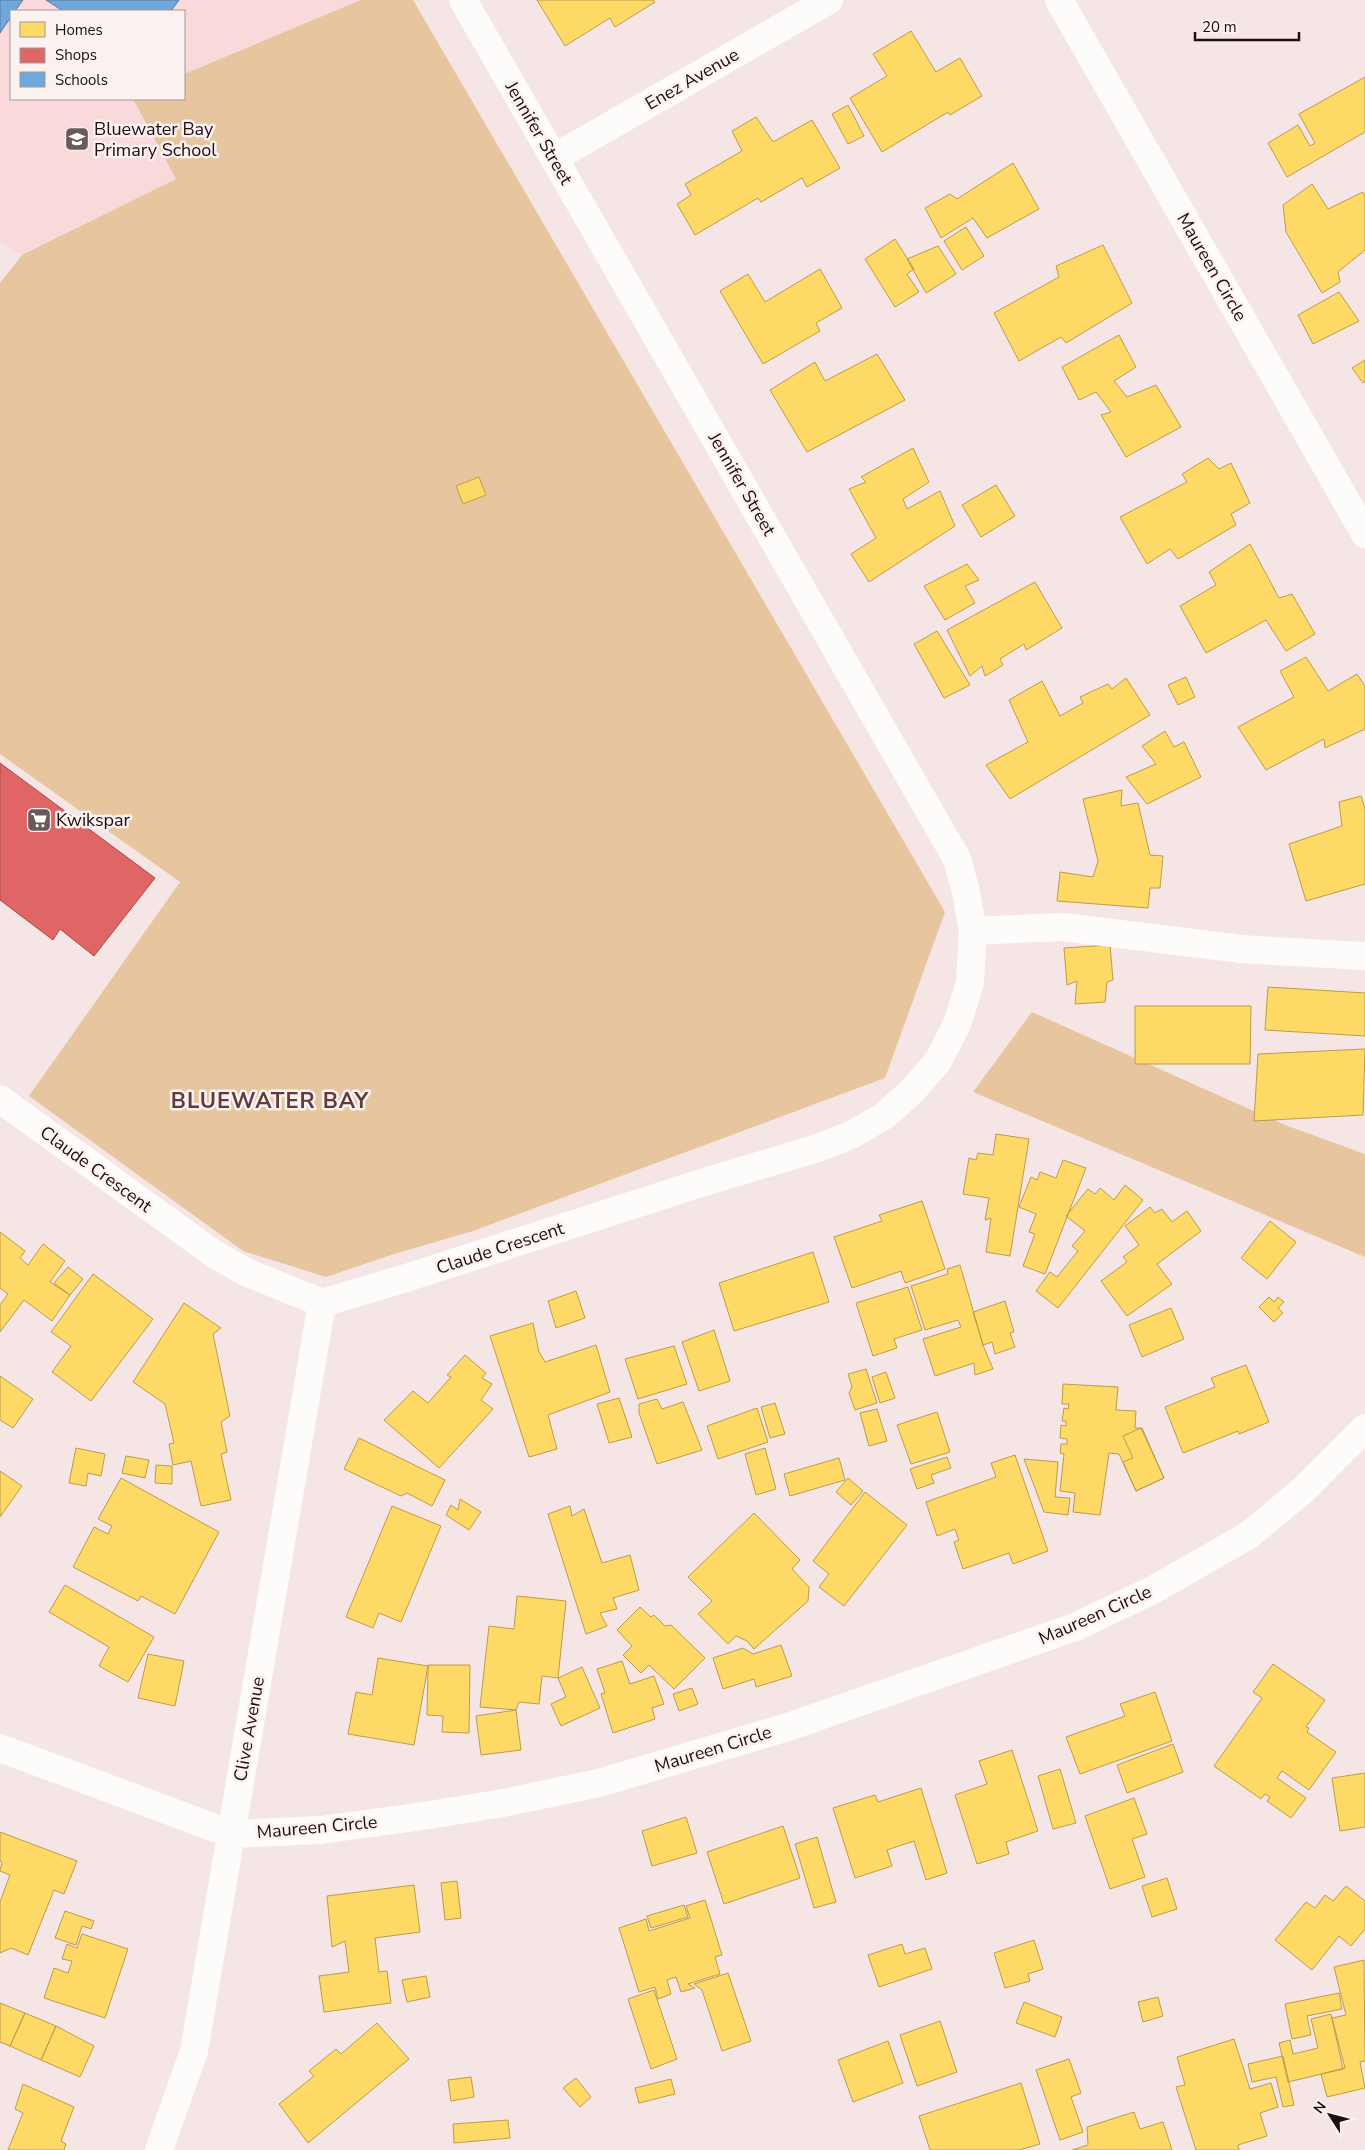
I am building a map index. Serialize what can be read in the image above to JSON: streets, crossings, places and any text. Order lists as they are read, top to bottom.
{
  "streets": {
    "street": [
      "Enez Avenue",
      "Jennifer Street",
      "Maureen Circle",
      "Claude Crescent",
      "Clive Avenue"
    ]
  },
  "crossings": [
    ["Enez Avenue", "Jennifer Street"],
    ["Jennifer Street", "Claude Crescent"],
    ["Maureen Circle", "Clive Avenue"],
    ["Claude Crescent", "Clive Avenue"]
  ],
  "districts": ["BLUEWATER BAY"],
  "places": {
    "school or university": ["Bluewater Bay Primary School"],
    "supermarket": ["Kwikspar"]
  },
  "legend": ["Homes", "Shops", "Schools"],
  "scale_bar": "20 m",
  "north": "top left"
}
